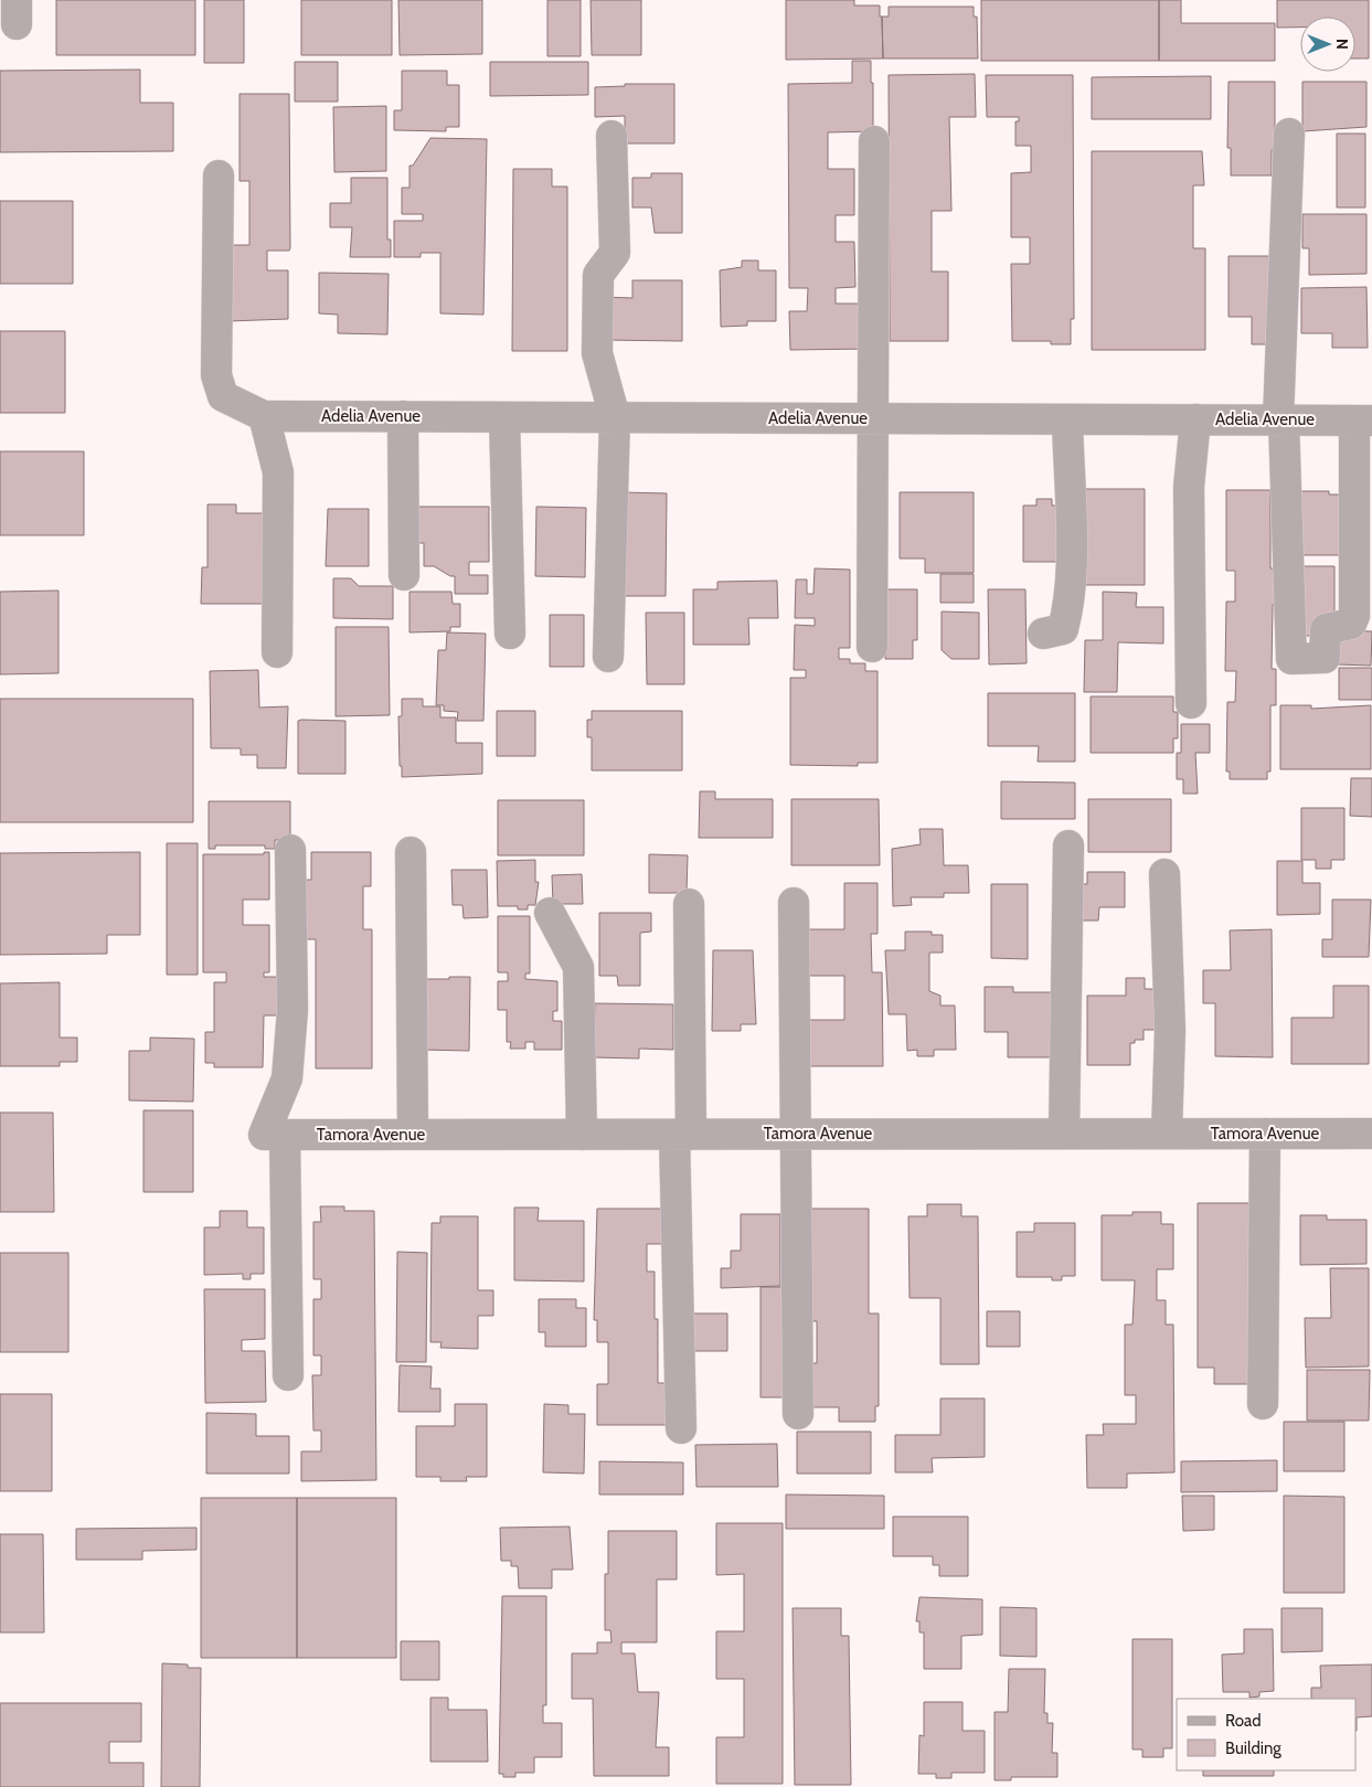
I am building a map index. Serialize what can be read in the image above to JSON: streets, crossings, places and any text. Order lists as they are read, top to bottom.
{
  "streets": {
    "street": ["Adelia Avenue", "Tamora Avenue"]
  },
  "legend": ["Road", "Building"],
  "north": "right"
}
